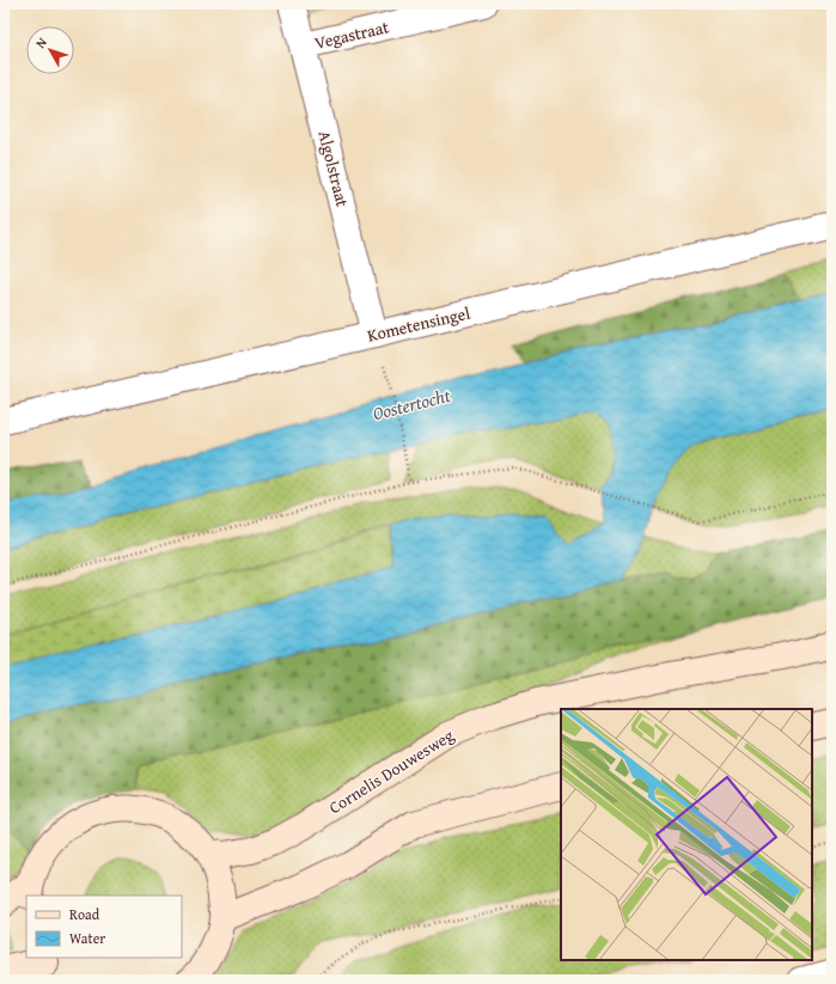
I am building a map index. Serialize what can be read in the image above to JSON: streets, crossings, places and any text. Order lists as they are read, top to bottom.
{
  "streets": {
    "main road": ["Cornelis Douwesweg"],
    "street": ["Vegastraat", "Algolstraat", "Kometensingel"]
  },
  "crossings": [
    ["Vegastraat", "Algolstraat"],
    ["Algolstraat", "Kometensingel"]
  ],
  "water": ["Oostertocht"],
  "legend": ["Road", "Water"],
  "north": "top left"
}
